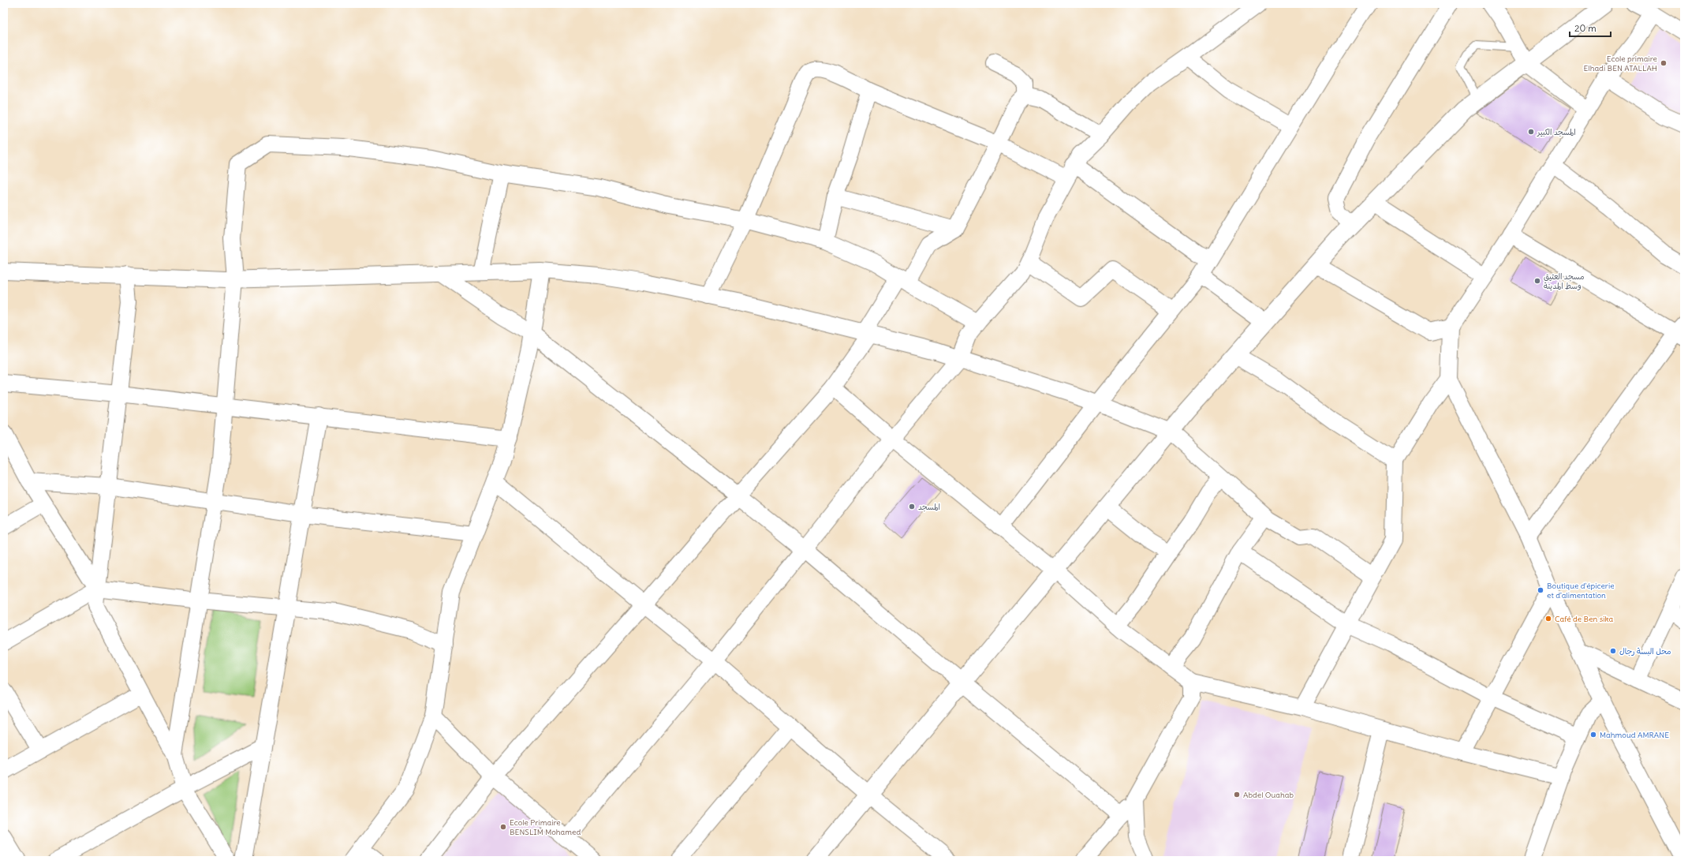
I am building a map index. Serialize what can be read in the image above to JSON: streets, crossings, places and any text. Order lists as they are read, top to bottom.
{
  "places": [
    "Ecole primaire Elhadi BEN ATALLAH",
    "المسجد الكبير",
    "مسجد العتيق وسط المدينة",
    "المسجد",
    "Boutique d'épicerie et d'alimentation",
    "Café de Ben sika",
    "محل البسة رجال",
    "Mahmoud AMRANE",
    "Abdel Ouahab",
    "Ecole Primaire BENSLIM Mohamed"
  ],
  "scale_bar": "20 m"
}
